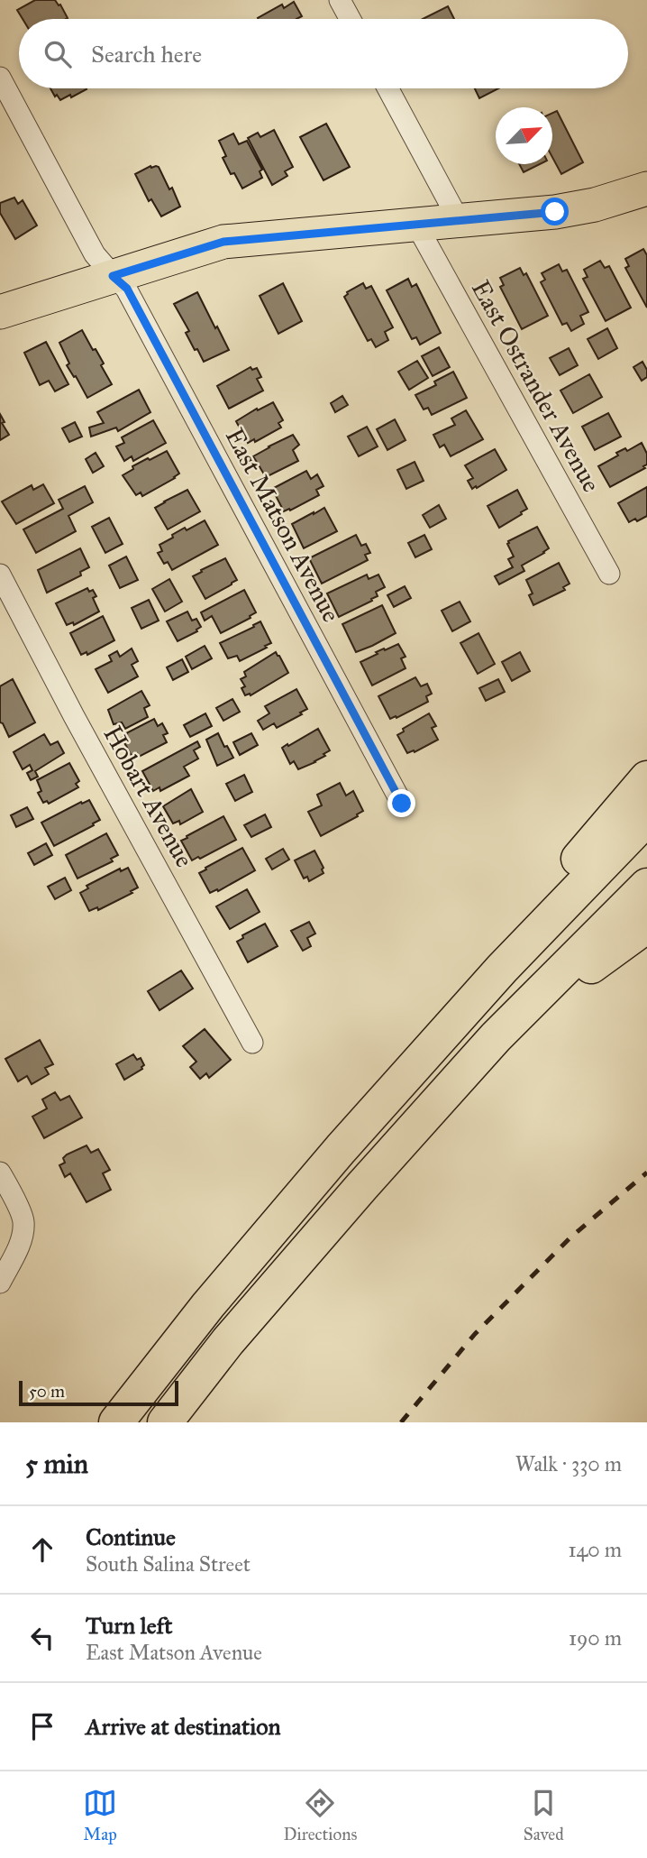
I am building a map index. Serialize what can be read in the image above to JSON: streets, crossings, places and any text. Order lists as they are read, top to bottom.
{
  "streets": {
    "street": ["East Ostrander Avenue", "East Matson Avenue", "Hobart Avenue"]
  },
  "scale_bar": "50 m",
  "north": "top right",
  "page": {
    "search": "Search here",
    "scale": "50 m",
    "heading": ["5 min", "Walk · 330 m"],
    "list": [
      ["Continue", "South Salina Street", "140 m"],
      ["Turn left", "East Matson Avenue", "190 m"],
      "Arrive at destination"
    ],
    "nav": ["Map", "Directions", "Saved"]
  }
}
